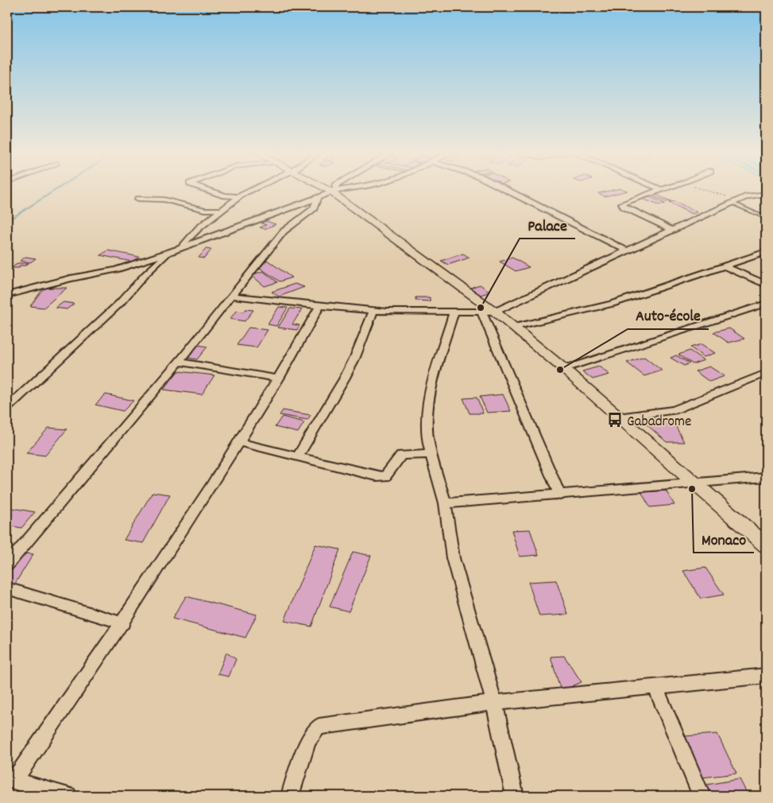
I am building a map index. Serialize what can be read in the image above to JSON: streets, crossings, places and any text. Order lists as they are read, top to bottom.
{
  "places": {
    "other": ["Palace", "Auto-école", "Monaco"],
    "bus stop": ["Gabadrome"]
  }
}
